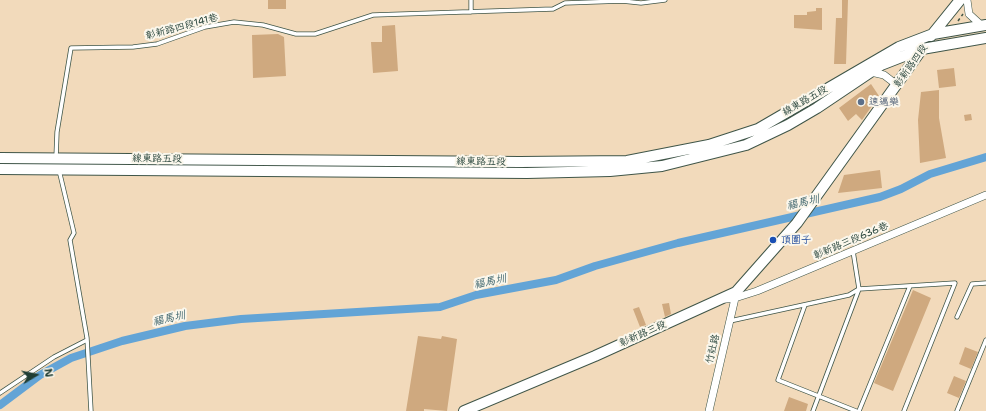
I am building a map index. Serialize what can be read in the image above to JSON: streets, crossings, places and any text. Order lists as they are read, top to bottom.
{
  "streets": {
    "main road": ["彰新路四段", "線東路五段", "彰新路三段"],
    "street": ["彰新路三段636巷", "竹社路"],
    "lane": ["彰新路四段141巷"]
  },
  "crossings": [
    ["彰新路四段141巷", "線東路五段"],
    ["彰新路四段", "線東路五段"],
    ["彰新路四段", "彰新路三段"],
    ["彰新路三段636巷", "彰新路三段"],
    ["彰新路三段636巷", "竹社路"],
    ["彰新路三段", "竹社路"]
  ],
  "water": ["福馬圳"],
  "places": ["速邁樂", "頂圍子"],
  "north": "right"
}
